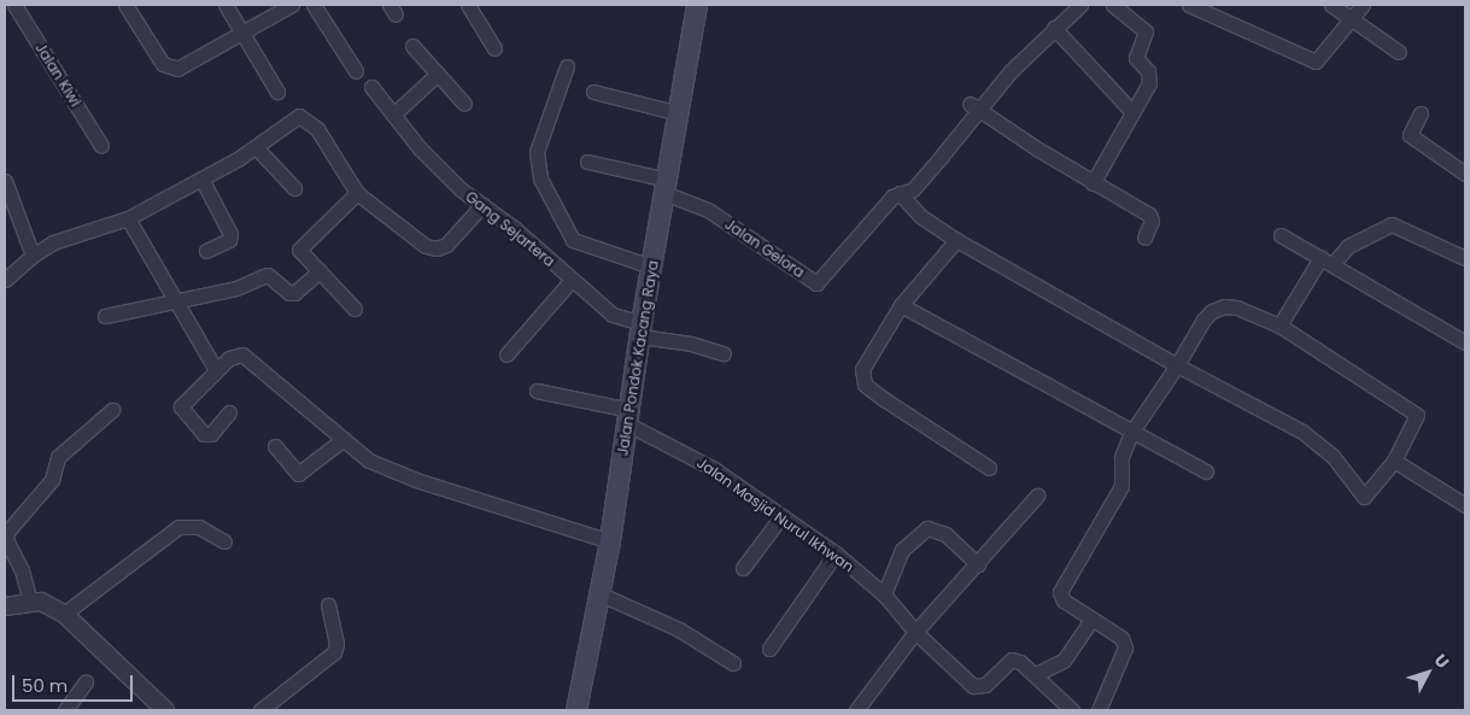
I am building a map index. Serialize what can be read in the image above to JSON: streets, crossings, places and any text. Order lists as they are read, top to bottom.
{
  "streets": {
    "main road": ["Jalan Pondok Kacang Raya"],
    "street": [
      "Jalan Kiwi",
      "Gang Sejartera",
      "Jalan Gelora",
      "Jalan Masjid Nurul Ikhwan"
    ]
  },
  "crossings": [
    ["Gang Sejartera", "Jalan Pondok Kacang Raya"],
    ["Jalan Gelora", "Jalan Pondok Kacang Raya"],
    ["Jalan Pondok Kacang Raya", "Jalan Masjid Nurul Ikhwan"]
  ],
  "scale_bar": "50 m",
  "north": "top right"
}
